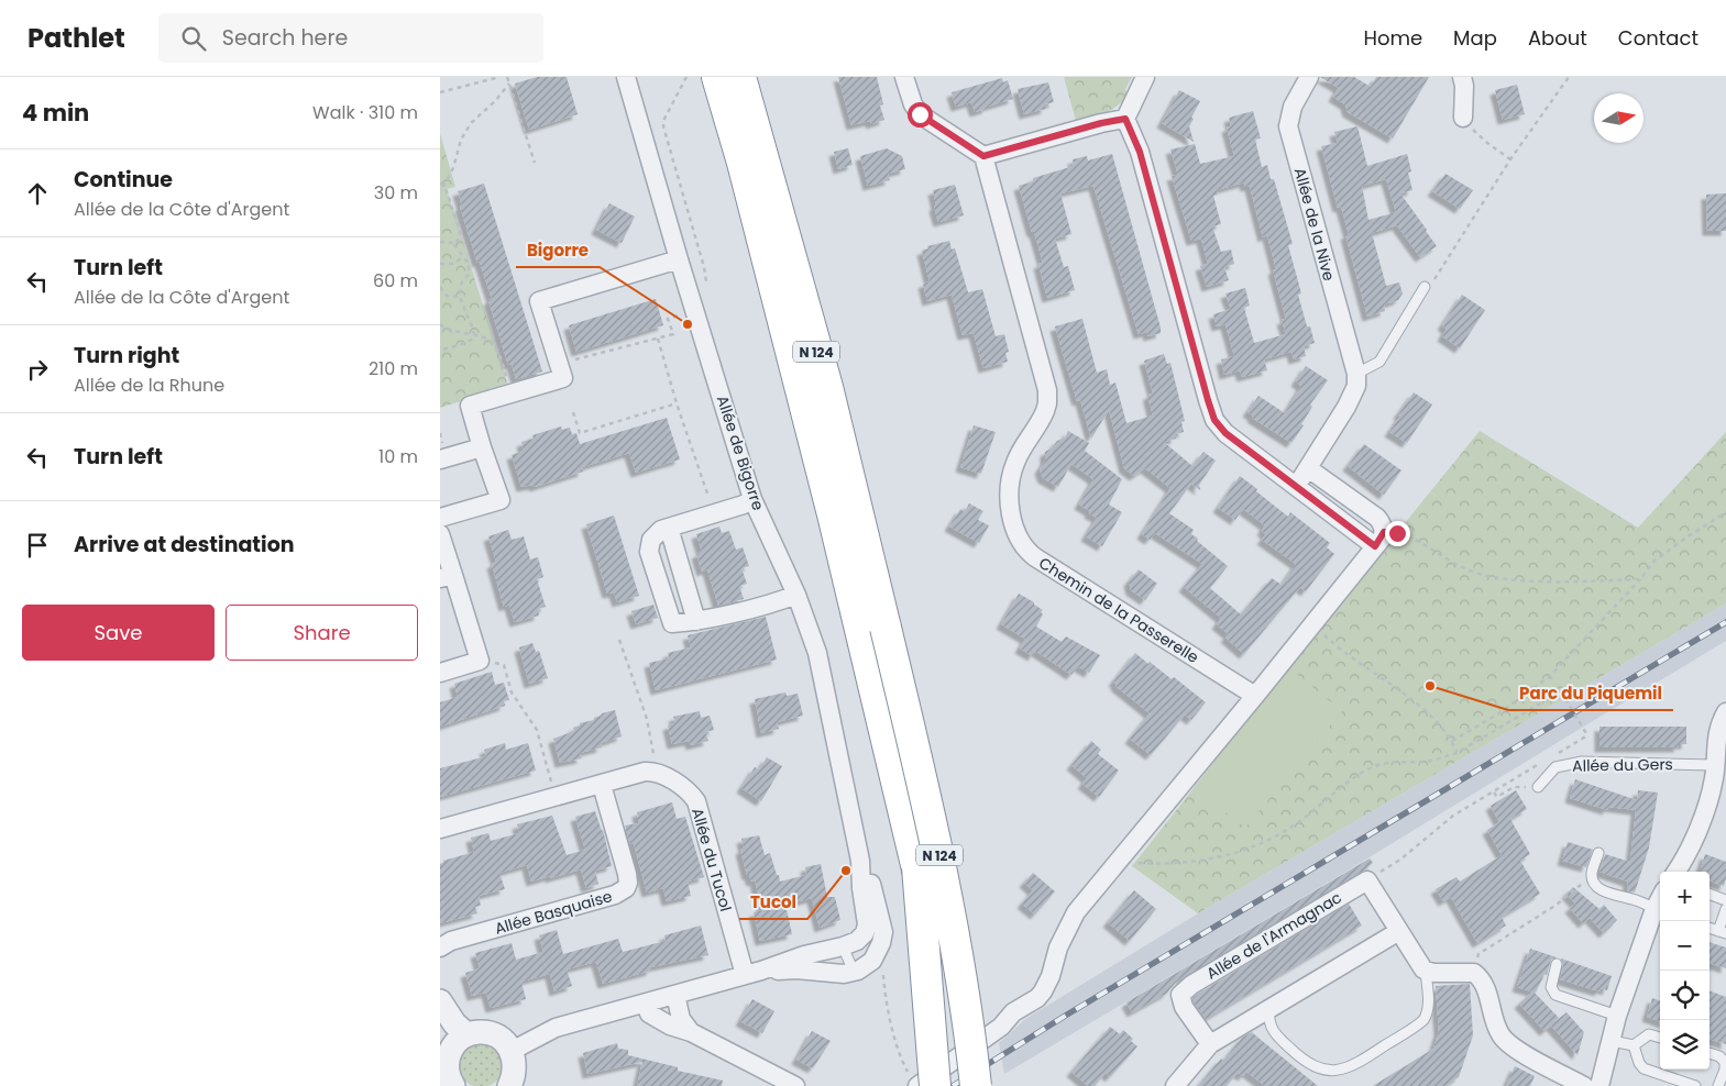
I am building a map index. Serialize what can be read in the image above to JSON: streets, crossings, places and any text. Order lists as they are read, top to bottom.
{
  "streets": {
    "highway": ["N 124"],
    "street": [
      "Allée de la Nive",
      "Allée de Bigorre",
      "Chemin de la Passerelle",
      "Allée du Tucol",
      "Allée Basquaise",
      "Allée de l'Armagnac"
    ],
    "lane": ["Allée du Gers"]
  },
  "crossings": [
    ["Allée de Bigorre", "Allée du Tucol"]
  ],
  "places": ["Bigorre", "Parc du Piquemil", "Tucol"],
  "north": "right",
  "page": {
    "header": "Pathlet",
    "search": "Search here",
    "nav": [
      "Home",
      "Map",
      "About",
      "Contact"
    ],
    "heading": ["4 min", "Walk · 310 m"],
    "list": [
      ["Continue", "Allée de la Côte d'Argent", "30 m"],
      ["Turn left", "Allée de la Côte d'Argent", "60 m"],
      ["Turn right", "Allée de la Rhune", "210 m"],
      ["Turn left", "10 m"],
      "Arrive at destination"
    ],
    "buttons": ["Save", "Share"],
    "map_buttons": ["+", "−"]
  }
}
